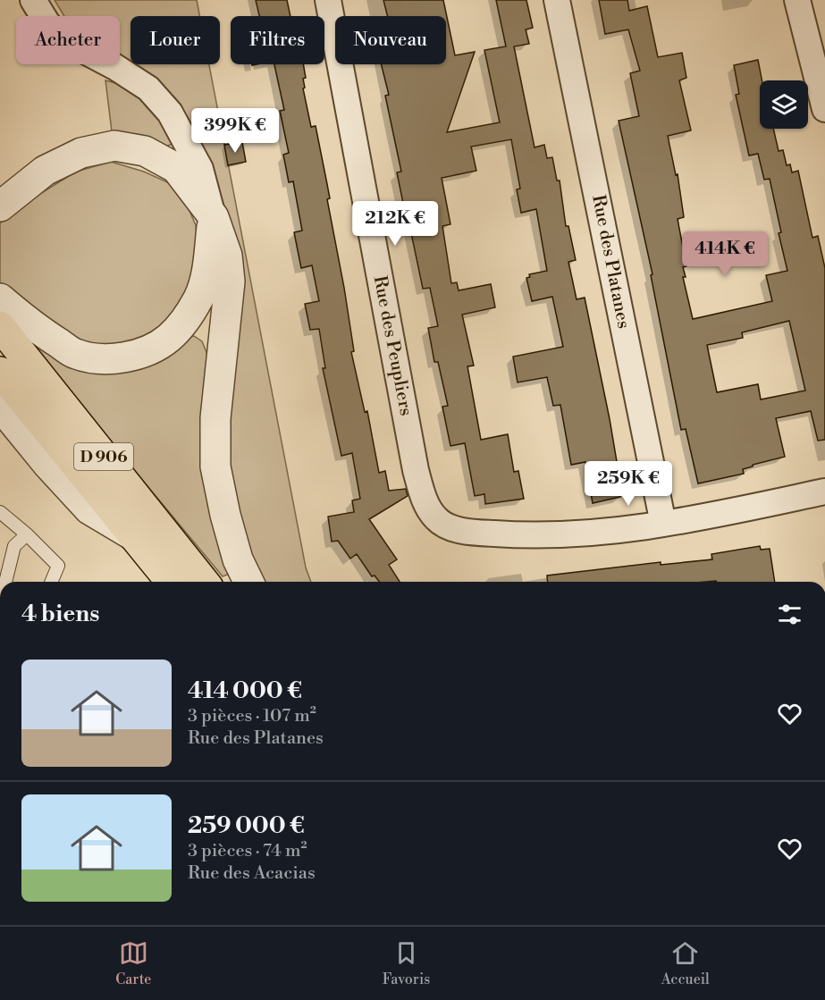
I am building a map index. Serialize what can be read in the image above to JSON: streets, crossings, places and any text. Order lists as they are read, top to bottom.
{
  "streets": {
    "main road": ["D 906"],
    "street": ["Rue des Platanes", "Rue des Peupliers"]
  },
  "crossings": [
    ["Rue des Platanes", "Rue des Peupliers"]
  ],
  "page": {
    "chip": [
      "Acheter",
      "Louer",
      "Filtres",
      "Nouveau"
    ],
    "price": [
      "399K €",
      "212K €",
      "414K €",
      "259K €"
    ],
    "heading": "4 biens",
    "list": [
      {
        "name": "414 000 €",
        "note": "3 pièces · 107 m² · Rue des Platanes"
      },
      {
        "name": "259 000 €",
        "note": "3 pièces · 74 m² · Rue des Acacias"
      }
    ],
    "tabs": ["Carte", "Favoris", "Accueil"]
  }
}
